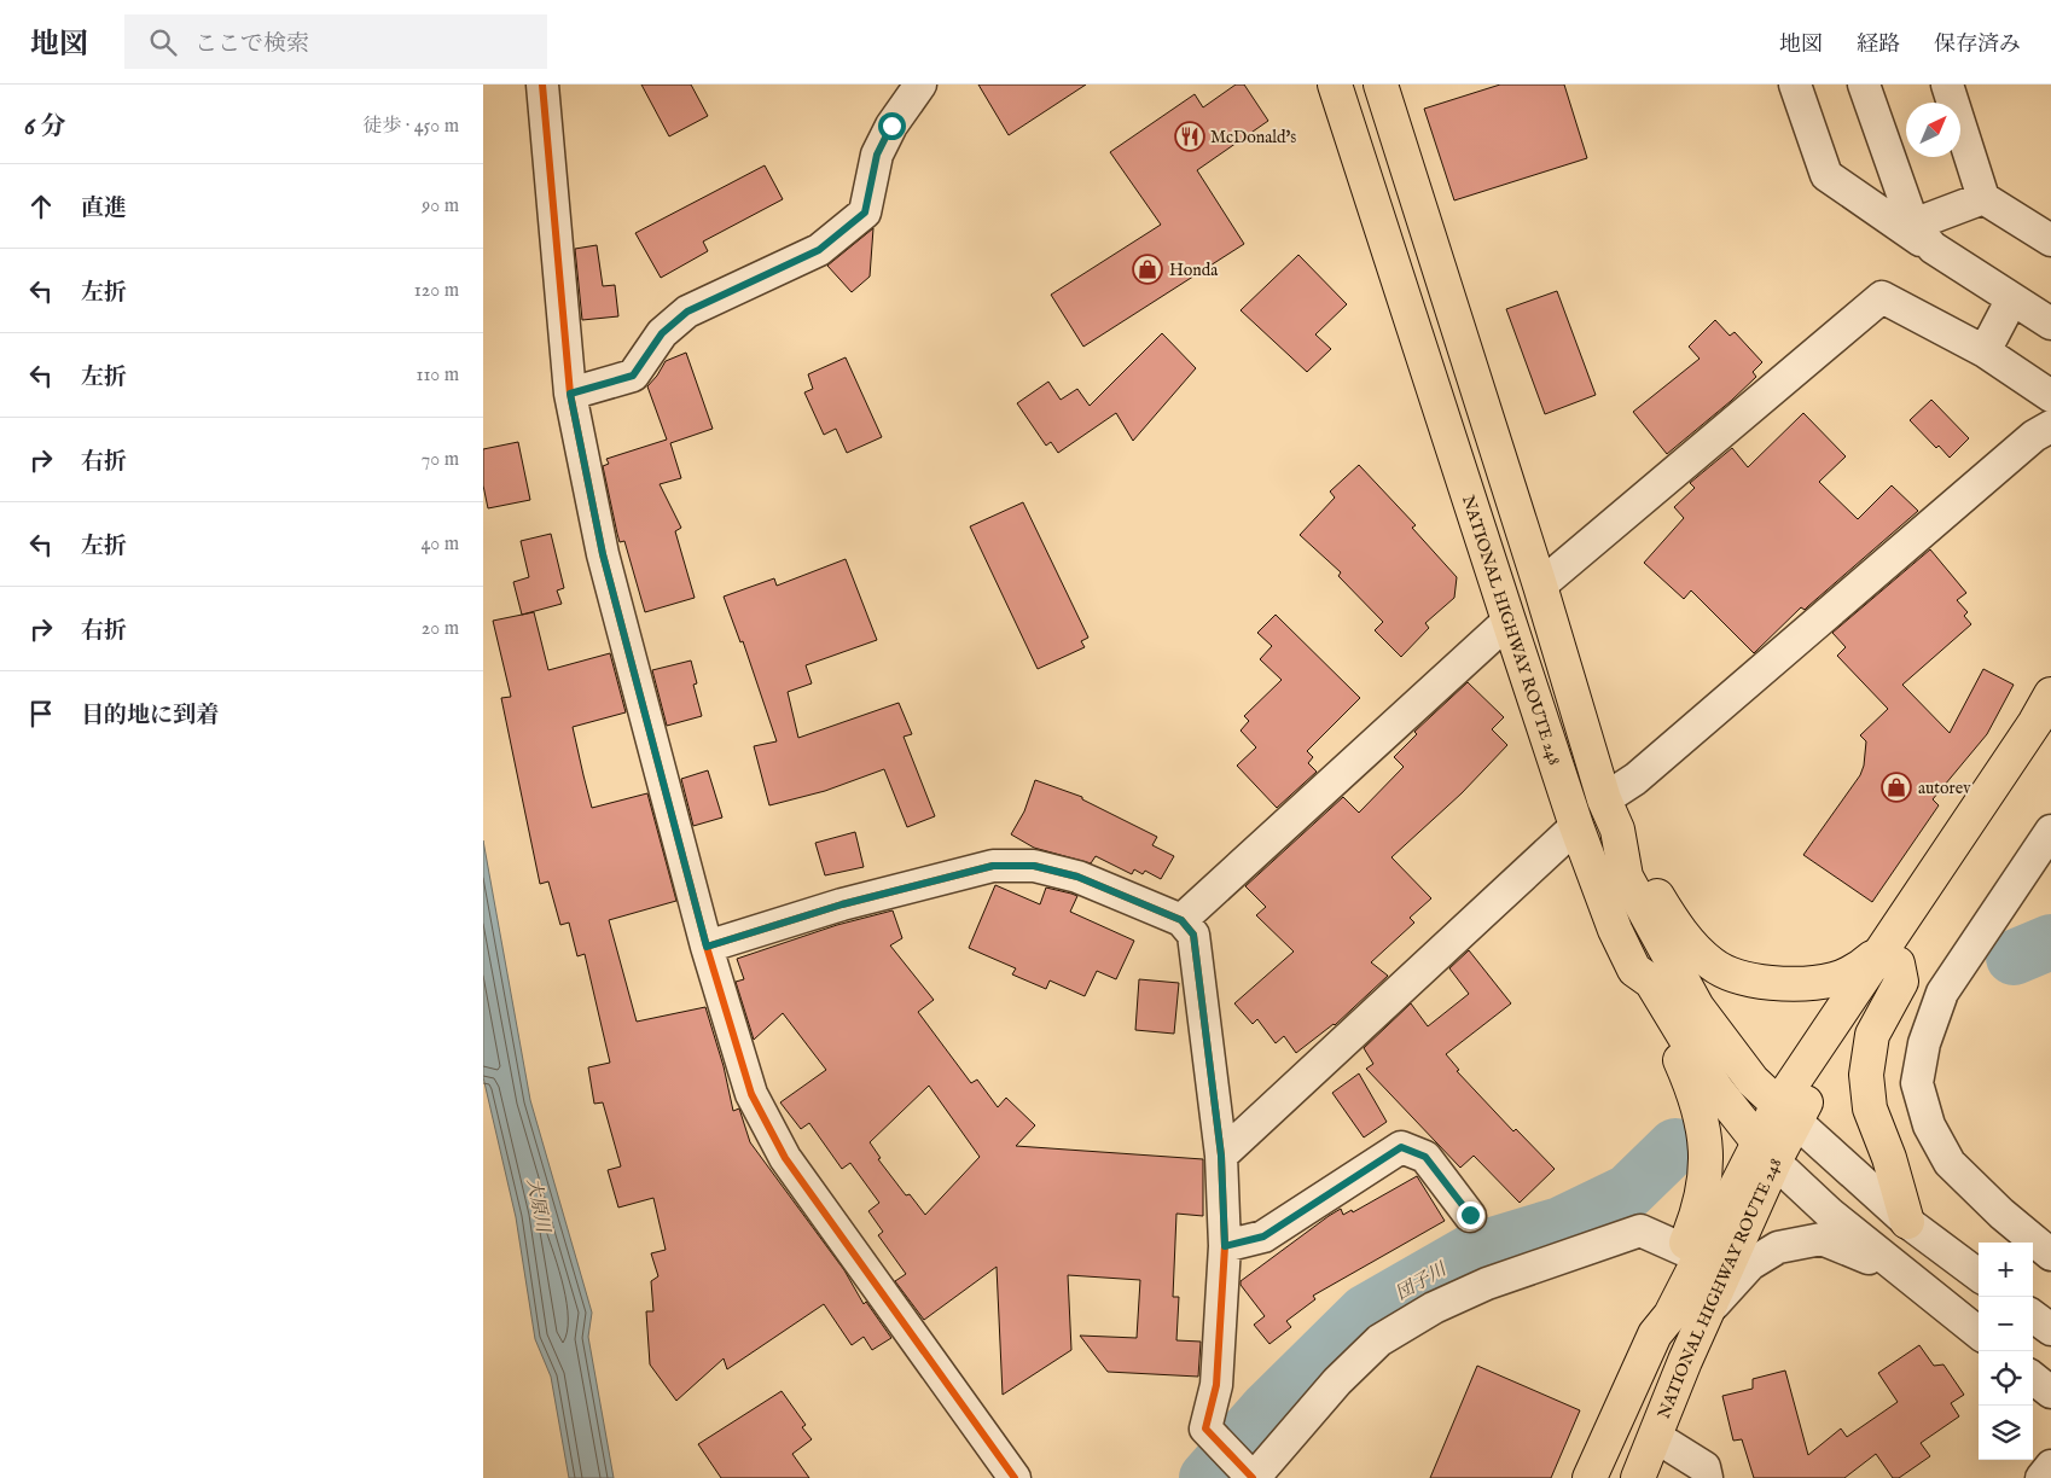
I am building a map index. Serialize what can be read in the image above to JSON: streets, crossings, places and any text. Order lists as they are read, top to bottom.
{
  "streets": {
    "highway": ["NATIONAL HIGHWAY ROUTE 248"]
  },
  "water": ["大原川", "団子川"],
  "places": {
    "restaurant": ["McDonald's"],
    "shop": ["Honda", "autorev"]
  },
  "north": "top right",
  "page": {
    "header": "地図",
    "search": "ここで検索",
    "nav": ["地図", "経路", "保存済み"],
    "heading": ["6 分", "徒歩 · 450 m"],
    "list": [
      ["直進", "90 m"],
      ["左折", "120 m"],
      ["左折", "110 m"],
      ["右折", "70 m"],
      ["左折", "40 m"],
      ["右折", "20 m"],
      "目的地に到着"
    ],
    "map_buttons": ["+", "−"]
  }
}
